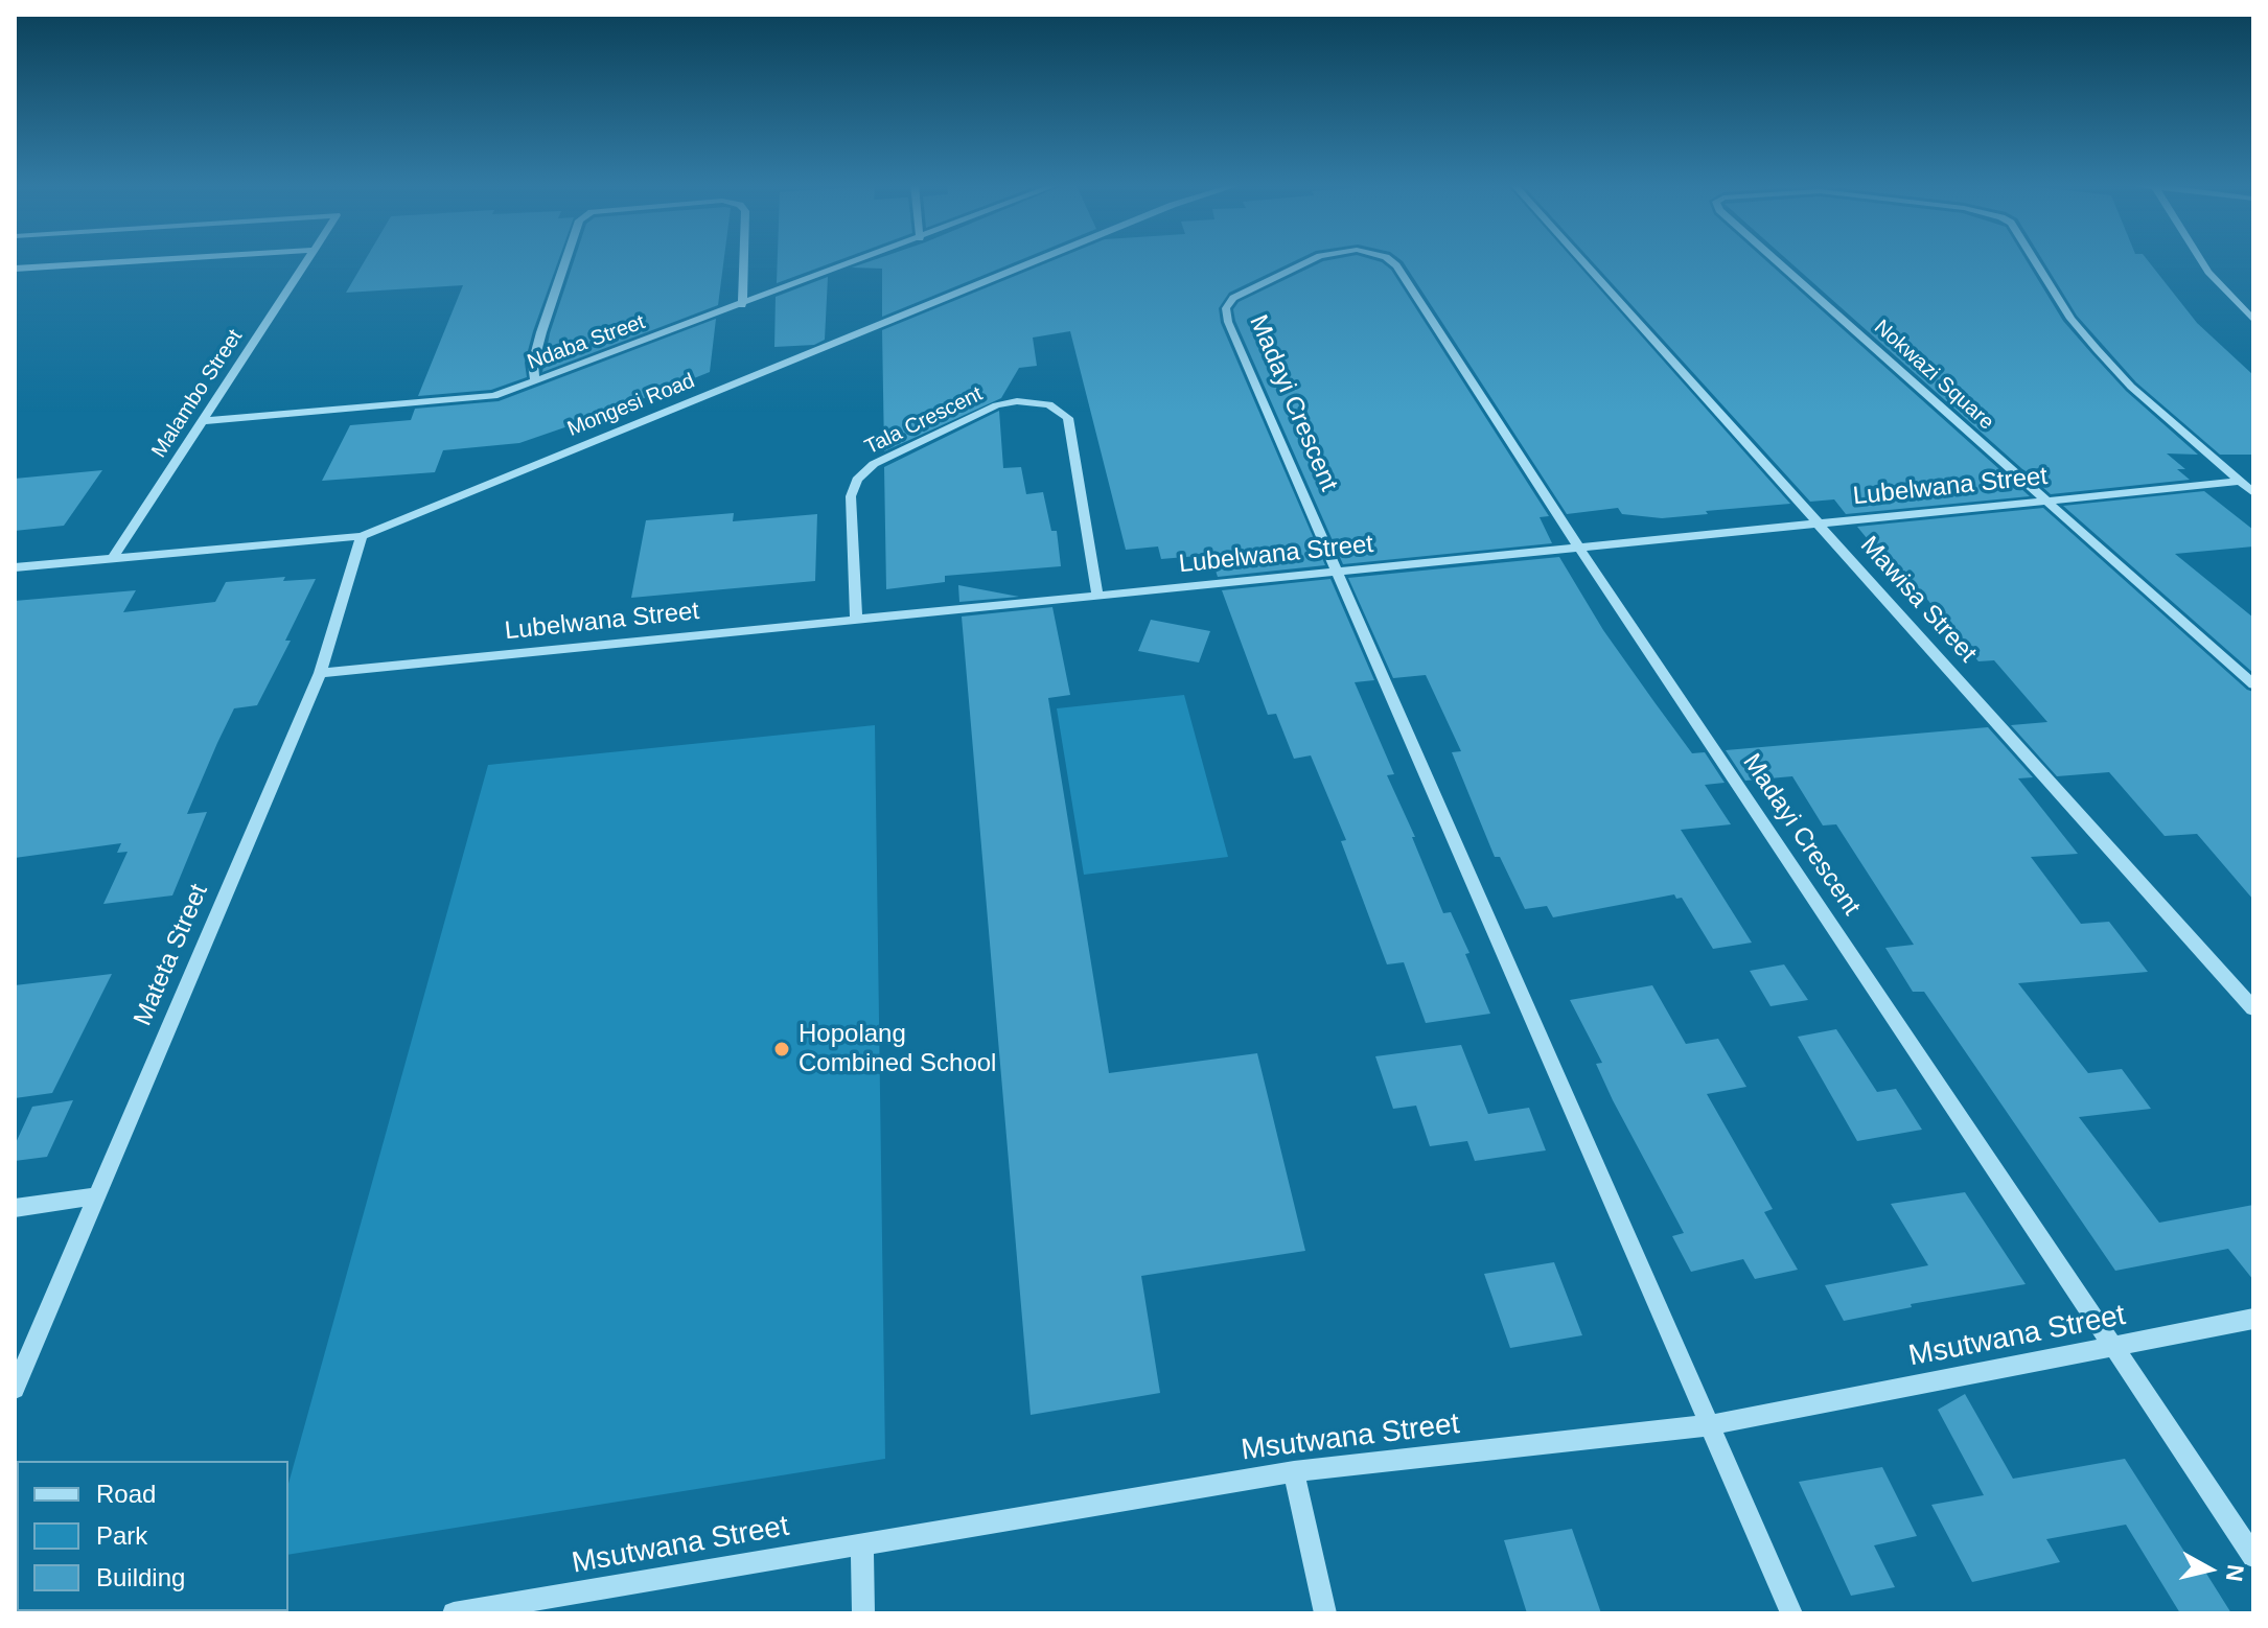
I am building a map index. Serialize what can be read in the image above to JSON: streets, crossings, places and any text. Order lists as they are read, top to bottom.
{
  "streets": {
    "street": [
      "Ndaba Street",
      "Nokwazi Square",
      "Malambo Street",
      "Madayi Crescent",
      "Mongesi Road",
      "Tala Crescent",
      "Lubelwana Street",
      "Mawisa Street",
      "Mateta Street",
      "Msutwana Street"
    ]
  },
  "crossings": [
    ["Ndaba Street", "Malambo Street"],
    ["Nokwazi Square", "Lubelwana Street"],
    ["Malambo Street", "Mongesi Road"],
    ["Madayi Crescent", "Lubelwana Street"],
    ["Madayi Crescent", "Msutwana Street"],
    ["Mongesi Road", "Mateta Street"],
    ["Tala Crescent", "Lubelwana Street"],
    ["Lubelwana Street", "Mawisa Street"],
    ["Lubelwana Street", "Mateta Street"]
  ],
  "places": ["Hopolang Combined School"],
  "legend": ["Road", "Park", "Building"],
  "north": "right"
}
